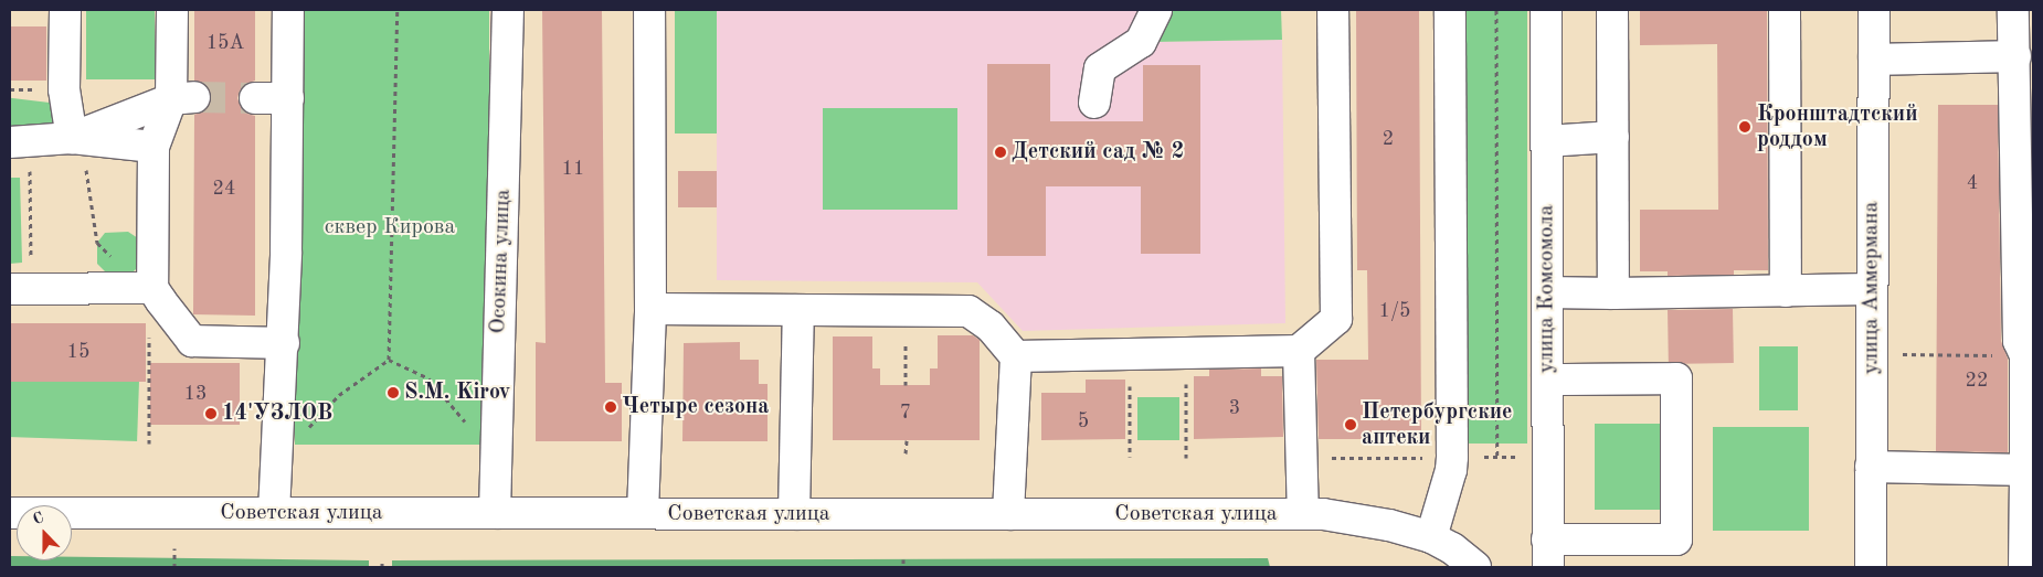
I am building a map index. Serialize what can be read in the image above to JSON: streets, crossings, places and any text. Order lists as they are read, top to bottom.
{
  "streets": {
    "street": [
      "Осокина улица",
      "улица Аммермана",
      "улица Комсомола",
      "Советская улица"
    ]
  },
  "crossings": [
    ["Осокина улица", "Советская улица"]
  ],
  "parks": ["сквер Кирова"],
  "places": [
    "Кронштадтский роддом",
    "Детский сад № 2",
    "S.M. Kirov",
    "Четыре сезона",
    "14'УЗЛОВ",
    "Петербургские аптеки"
  ],
  "house_numbers": [
    "15А",
    "2",
    "11",
    "4",
    "24",
    "1/5",
    "15",
    "22",
    "13",
    "3",
    "7",
    "5"
  ],
  "north": "top"
}
